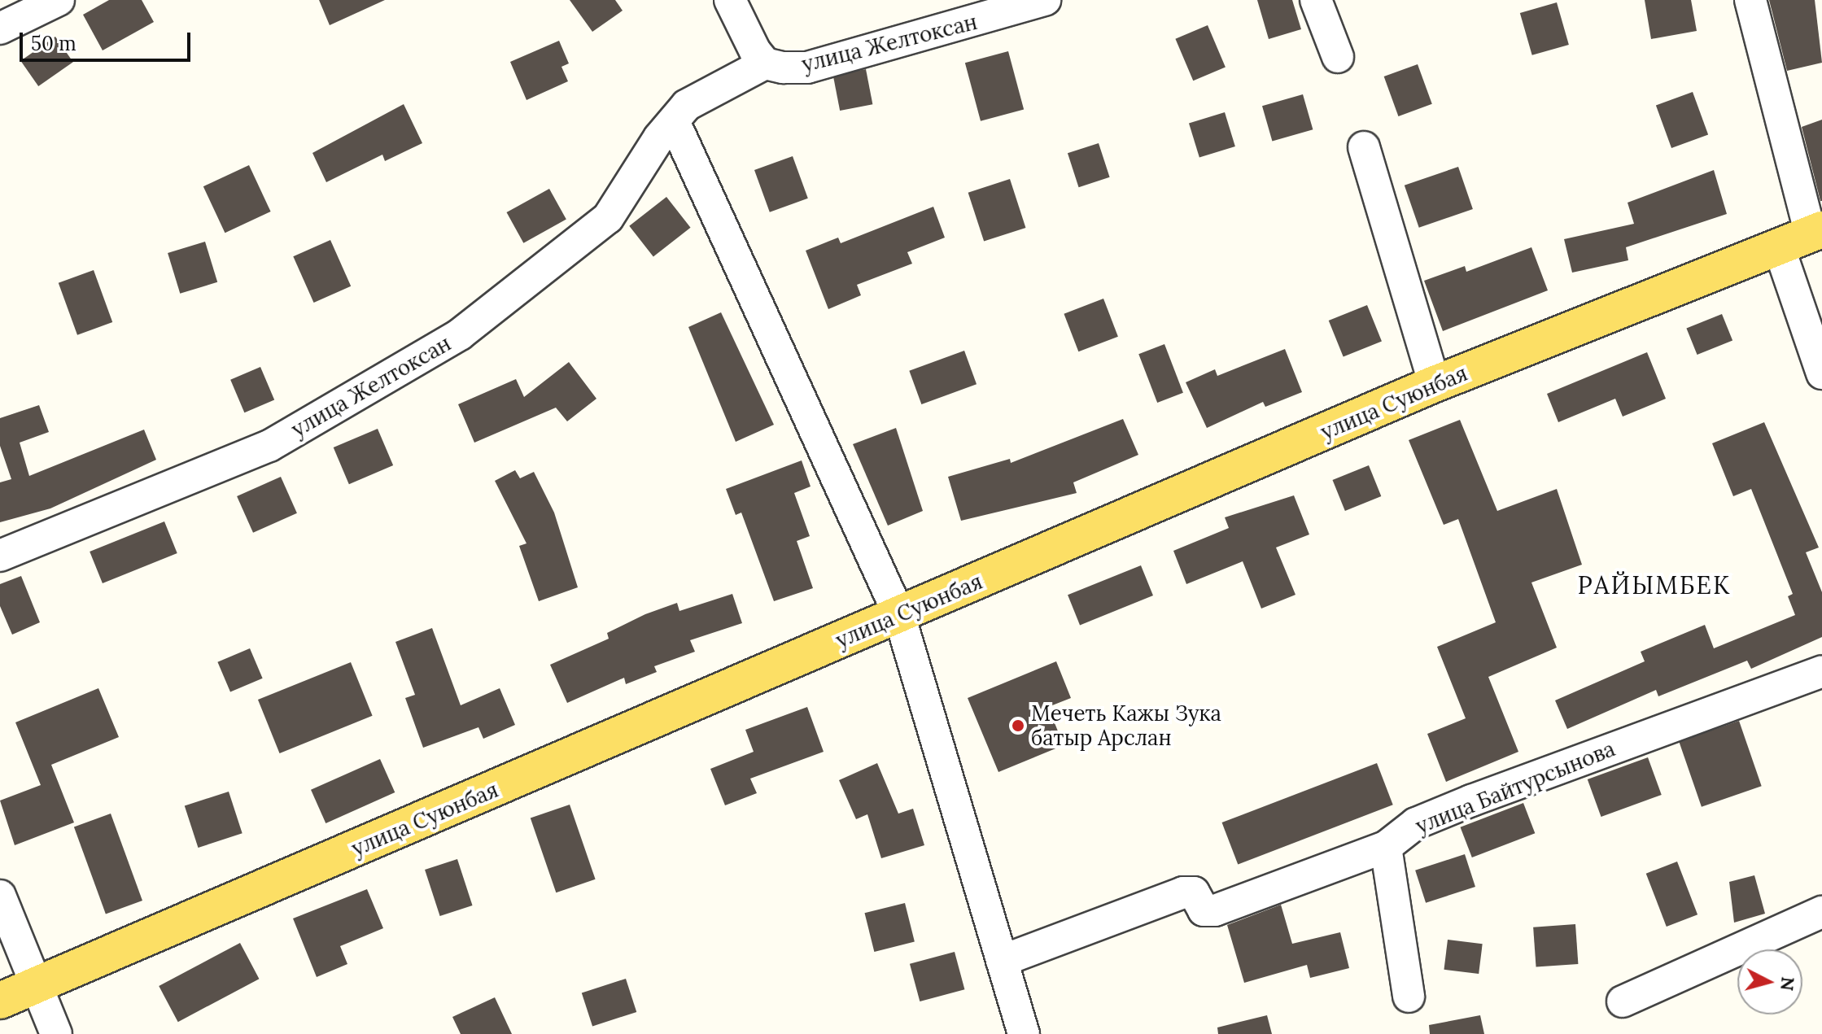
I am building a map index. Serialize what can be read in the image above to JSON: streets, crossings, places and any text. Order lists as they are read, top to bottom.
{
  "streets": {
    "main road": ["улица Суюнбая"],
    "street": ["улица Желтоксан", "улица Байтурсынова"]
  },
  "districts": ["РАЙЫМБЕК"],
  "places": ["Мечеть Кажы Зука батыр Арслан"],
  "scale_bar": "50 m",
  "north": "right"
}
